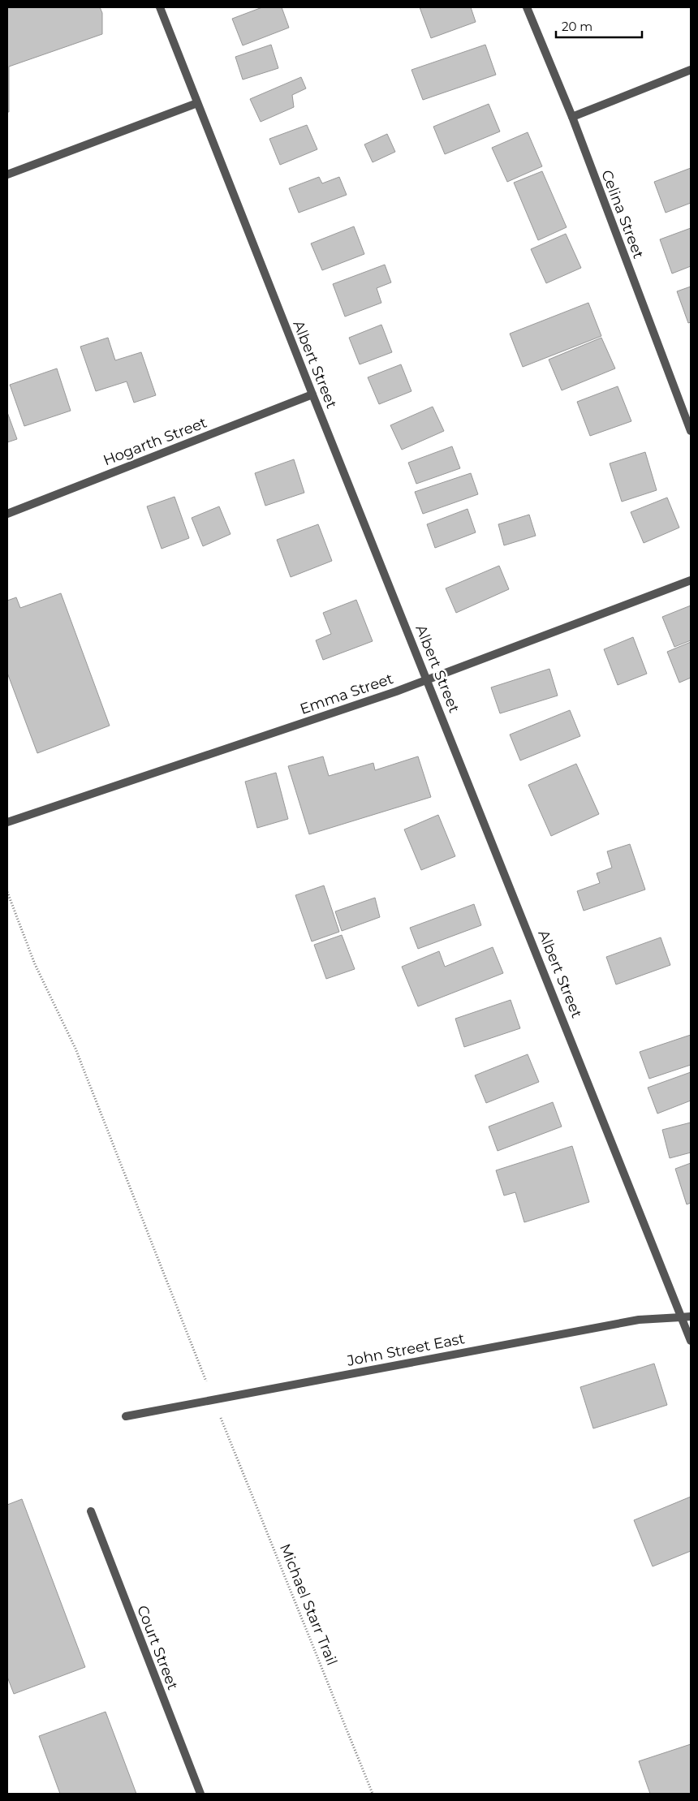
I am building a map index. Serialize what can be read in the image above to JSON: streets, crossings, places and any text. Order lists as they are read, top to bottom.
{
  "streets": {
    "street": [
      "Celina Street",
      "Albert Street",
      "Hogarth Street",
      "Emma Street",
      "John Street East",
      "Court Street"
    ],
    "path": ["Michael Starr Trail"]
  },
  "crossings": [
    ["Albert Street", "Hogarth Street"],
    ["Albert Street", "Emma Street"],
    ["Albert Street", "John Street East"]
  ],
  "scale_bar": "20 m"
}
